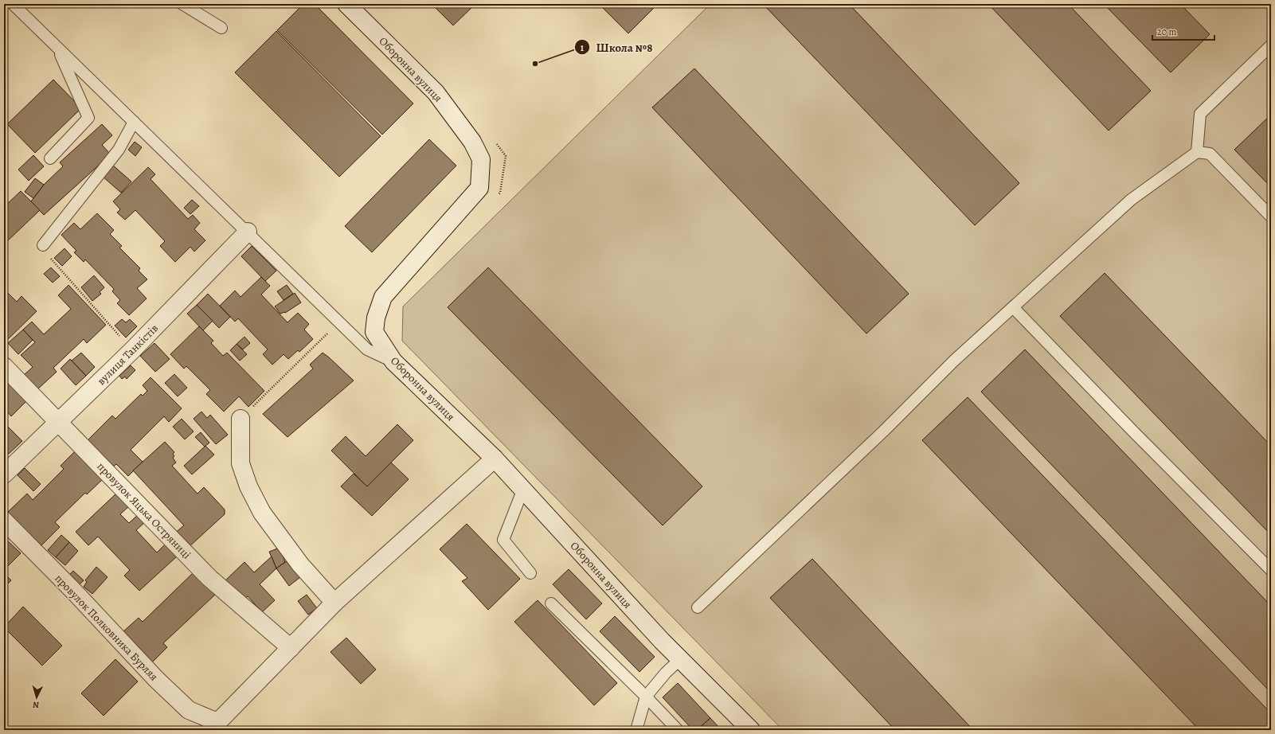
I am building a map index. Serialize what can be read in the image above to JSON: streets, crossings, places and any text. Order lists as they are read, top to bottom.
{
  "streets": {
    "street": [
      "Оборонна вулиця",
      "вулиця Танкістів",
      "провулок Яцька Остряниці",
      "провулок Полковника Бурляя"
    ]
  },
  "crossings": [
    ["вулиця Танкістів", "провулок Яцька Остряниці"]
  ],
  "places": ["Школа №8"],
  "scale_bar": "20 m",
  "north": "bottom"
}
